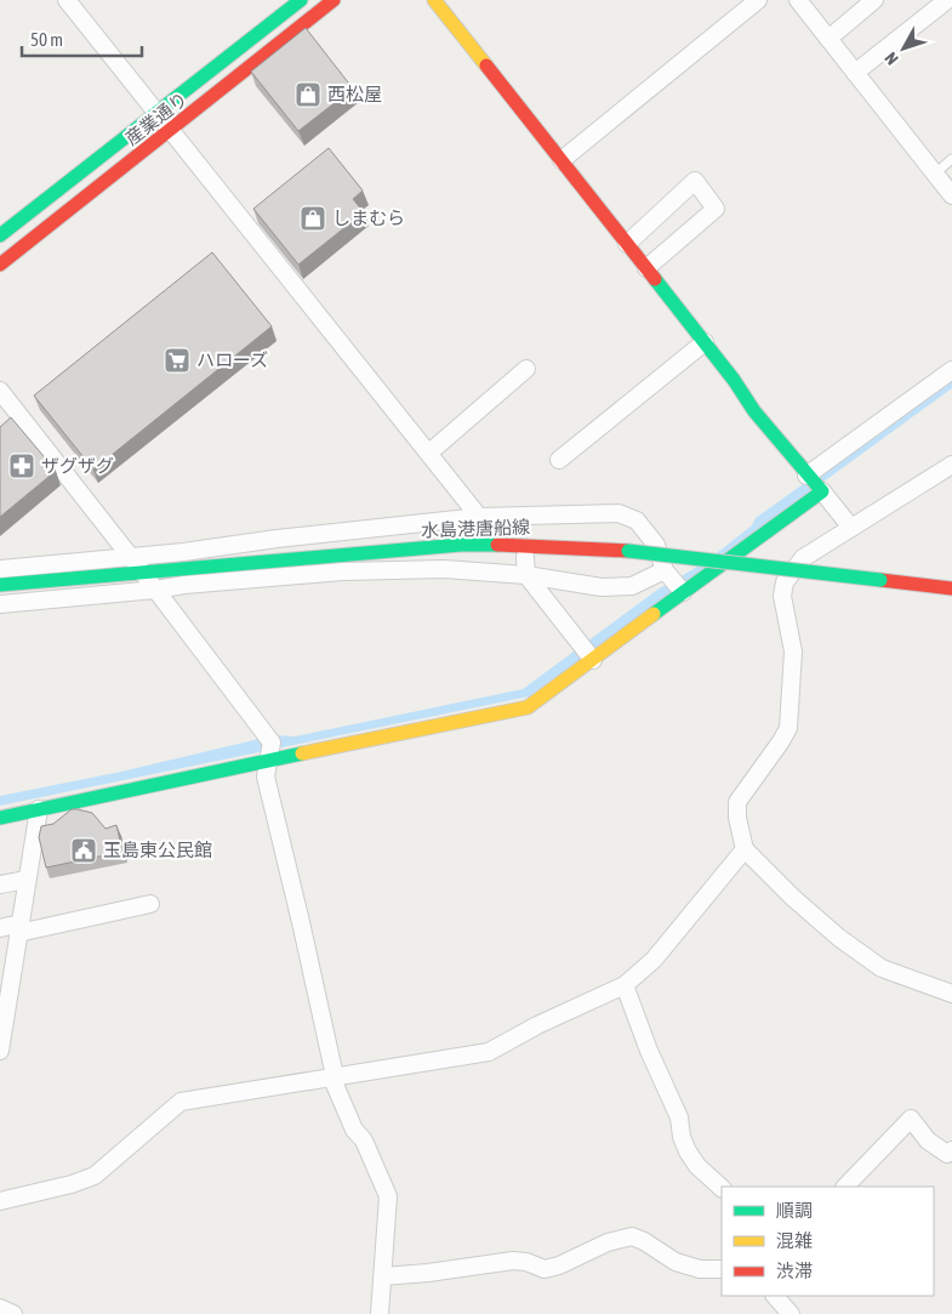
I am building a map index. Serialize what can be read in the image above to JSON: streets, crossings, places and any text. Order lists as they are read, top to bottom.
{
  "streets": {
    "street": ["産業通り", "水島港唐船線"]
  },
  "places": {
    "shop": ["西松屋", "しまむら"],
    "supermarket": ["ハローズ"],
    "pharmacy": ["ザグザグ"],
    "public building": ["玉島東公民館"]
  },
  "legend": ["順調", "混雑", "渋滞"],
  "scale_bar": "50 m",
  "north": "bottom left"
}
